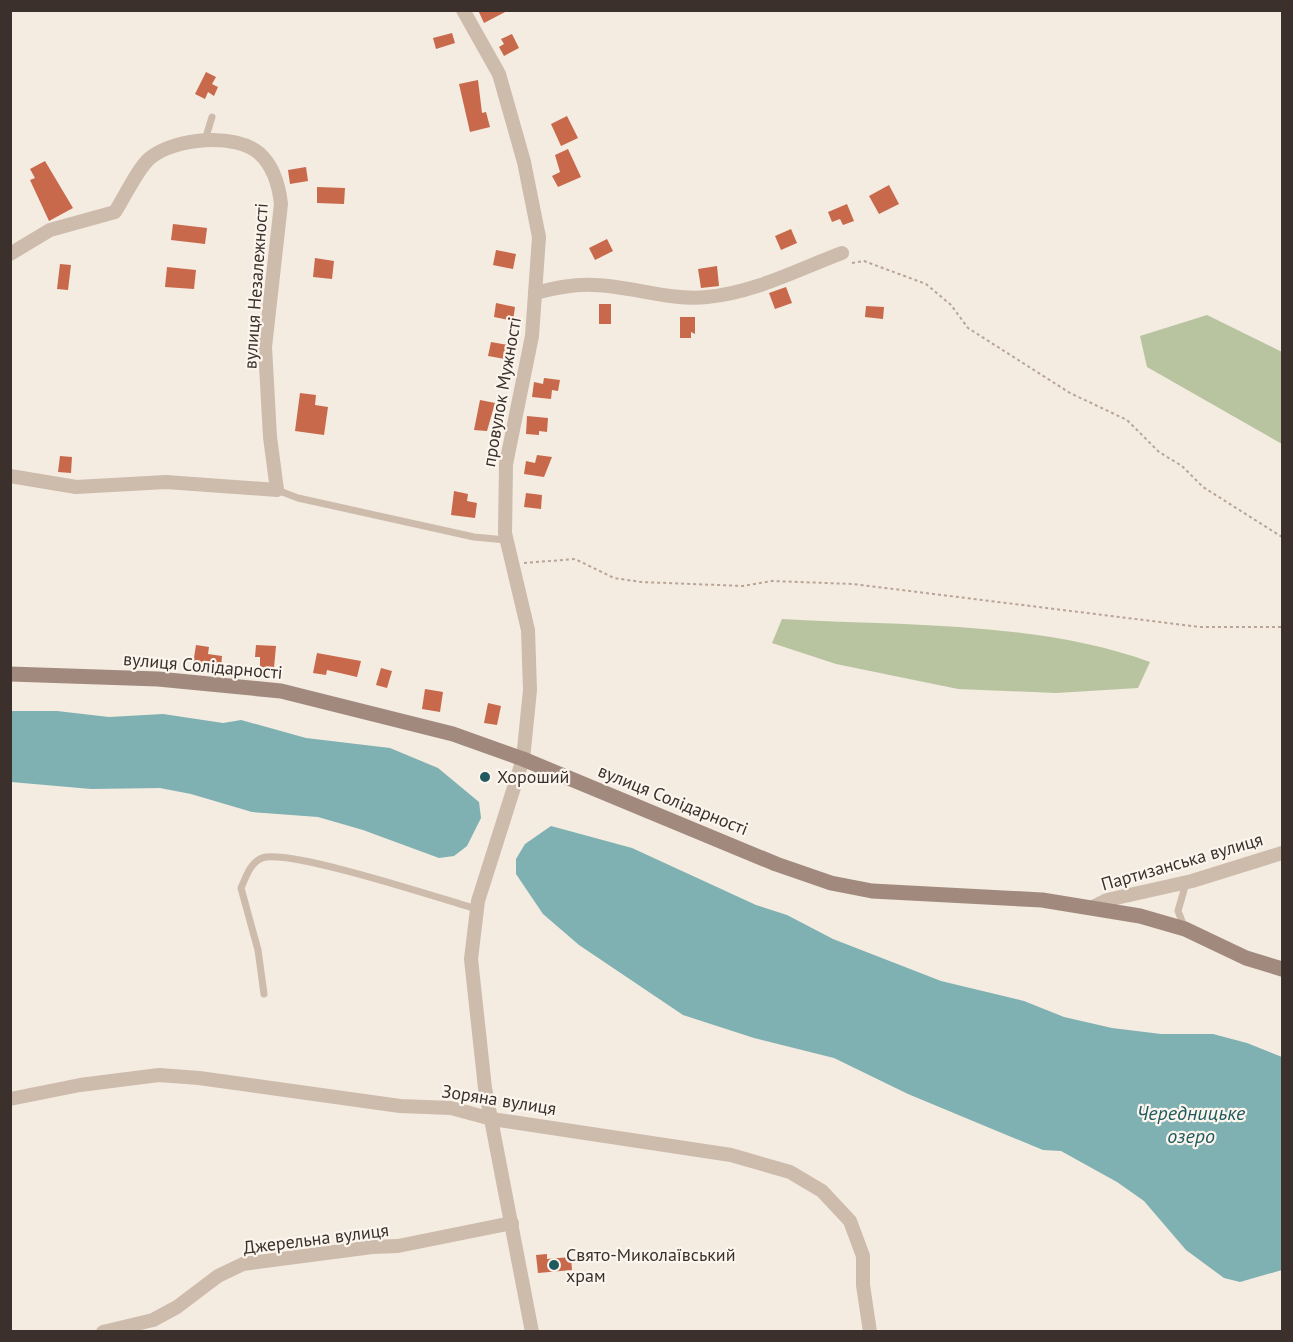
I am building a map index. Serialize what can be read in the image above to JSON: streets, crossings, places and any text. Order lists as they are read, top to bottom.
{
  "streets": {
    "main road": ["вулиця Солідарності"],
    "street": [
      "вулиця Незалежності",
      "провулок Мужності",
      "Партизанська вулиця",
      "Зоряна вулиця",
      "Джерельна вулиця"
    ]
  },
  "crossings": [
    ["провулок Мужності", "вулиця Солідарності"],
    ["провулок Мужності", "Зоряна вулиця"],
    ["провулок Мужності", "Джерельна вулиця"],
    ["вулиця Солідарності", "Партизанська вулиця"]
  ],
  "water": ["Чередницьке озеро"],
  "places": ["Хороший", "Свято-Миколаївський храм"]
}
